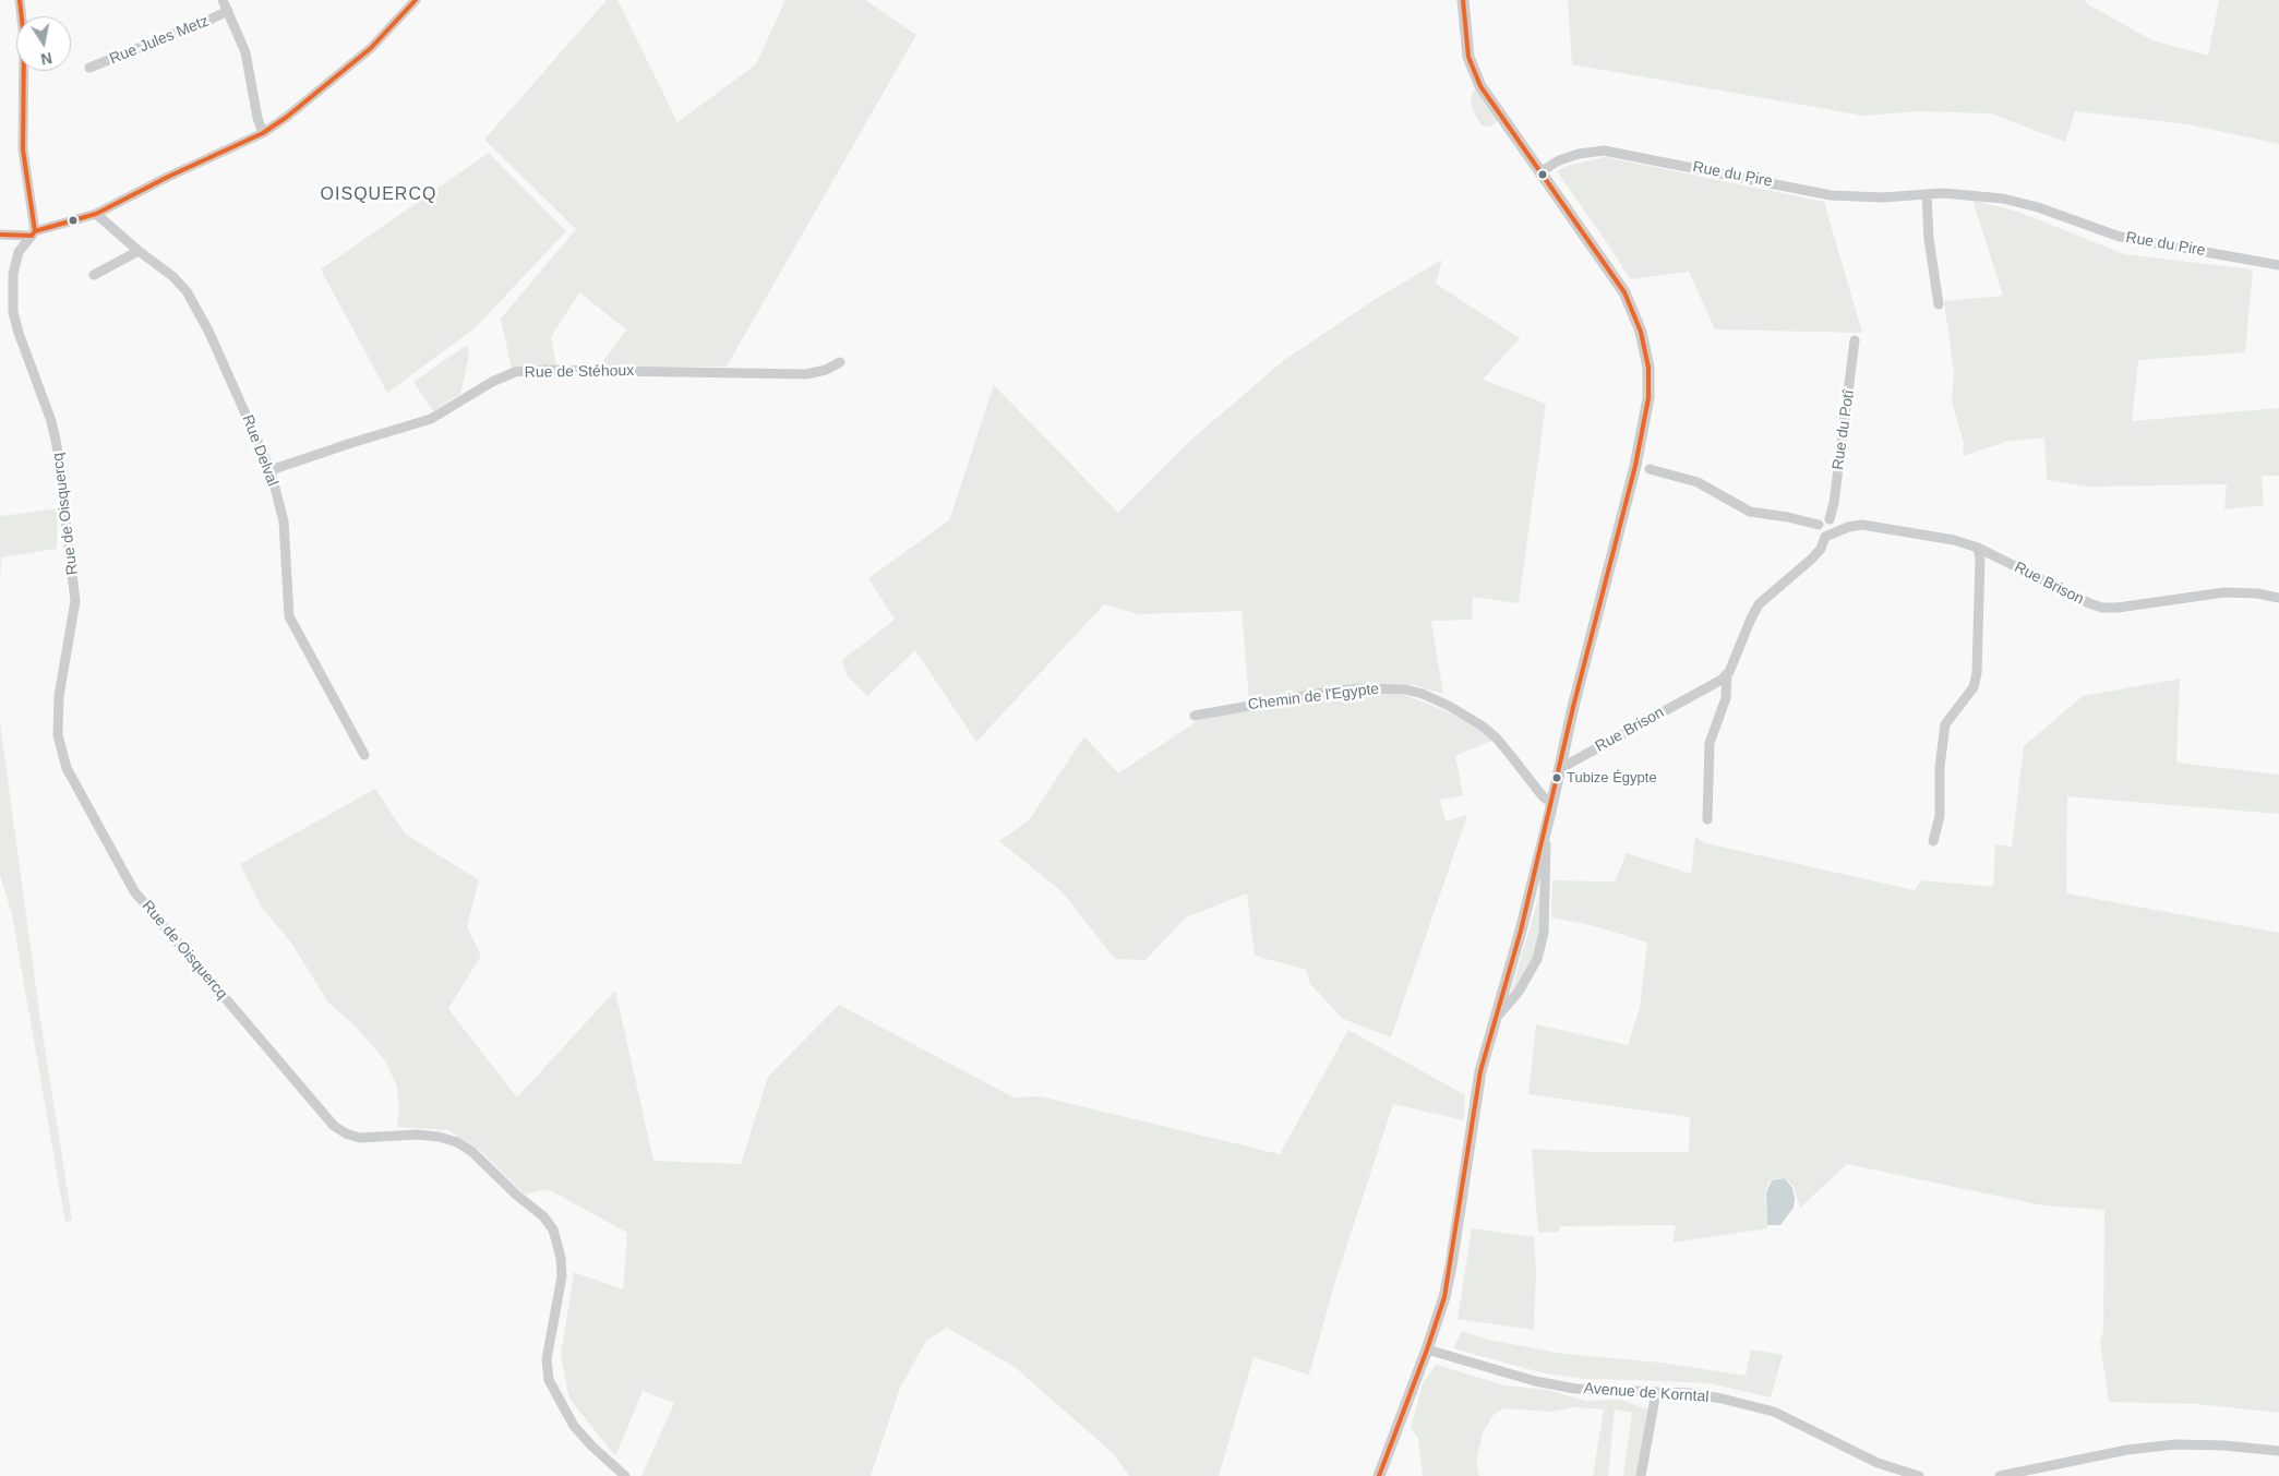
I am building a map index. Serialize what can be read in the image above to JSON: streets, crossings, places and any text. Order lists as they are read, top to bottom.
{
  "streets": {
    "street": [
      "Rue Jules Metz",
      "Rue du Pire",
      "Rue de Stéhoux",
      "Rue du Potî",
      "Rue Delval",
      "Rue de Oisquercq",
      "Rue Brison",
      "Chemin de l'Egypte",
      "Avenue de Korntal"
    ]
  },
  "crossings": [
    ["Rue de Stéhoux", "Rue Delval"],
    ["Rue du Potî", "Rue Brison"]
  ],
  "districts": ["OISQUERCQ"],
  "places": ["Tubize Égypte"],
  "north": "bottom"
}
